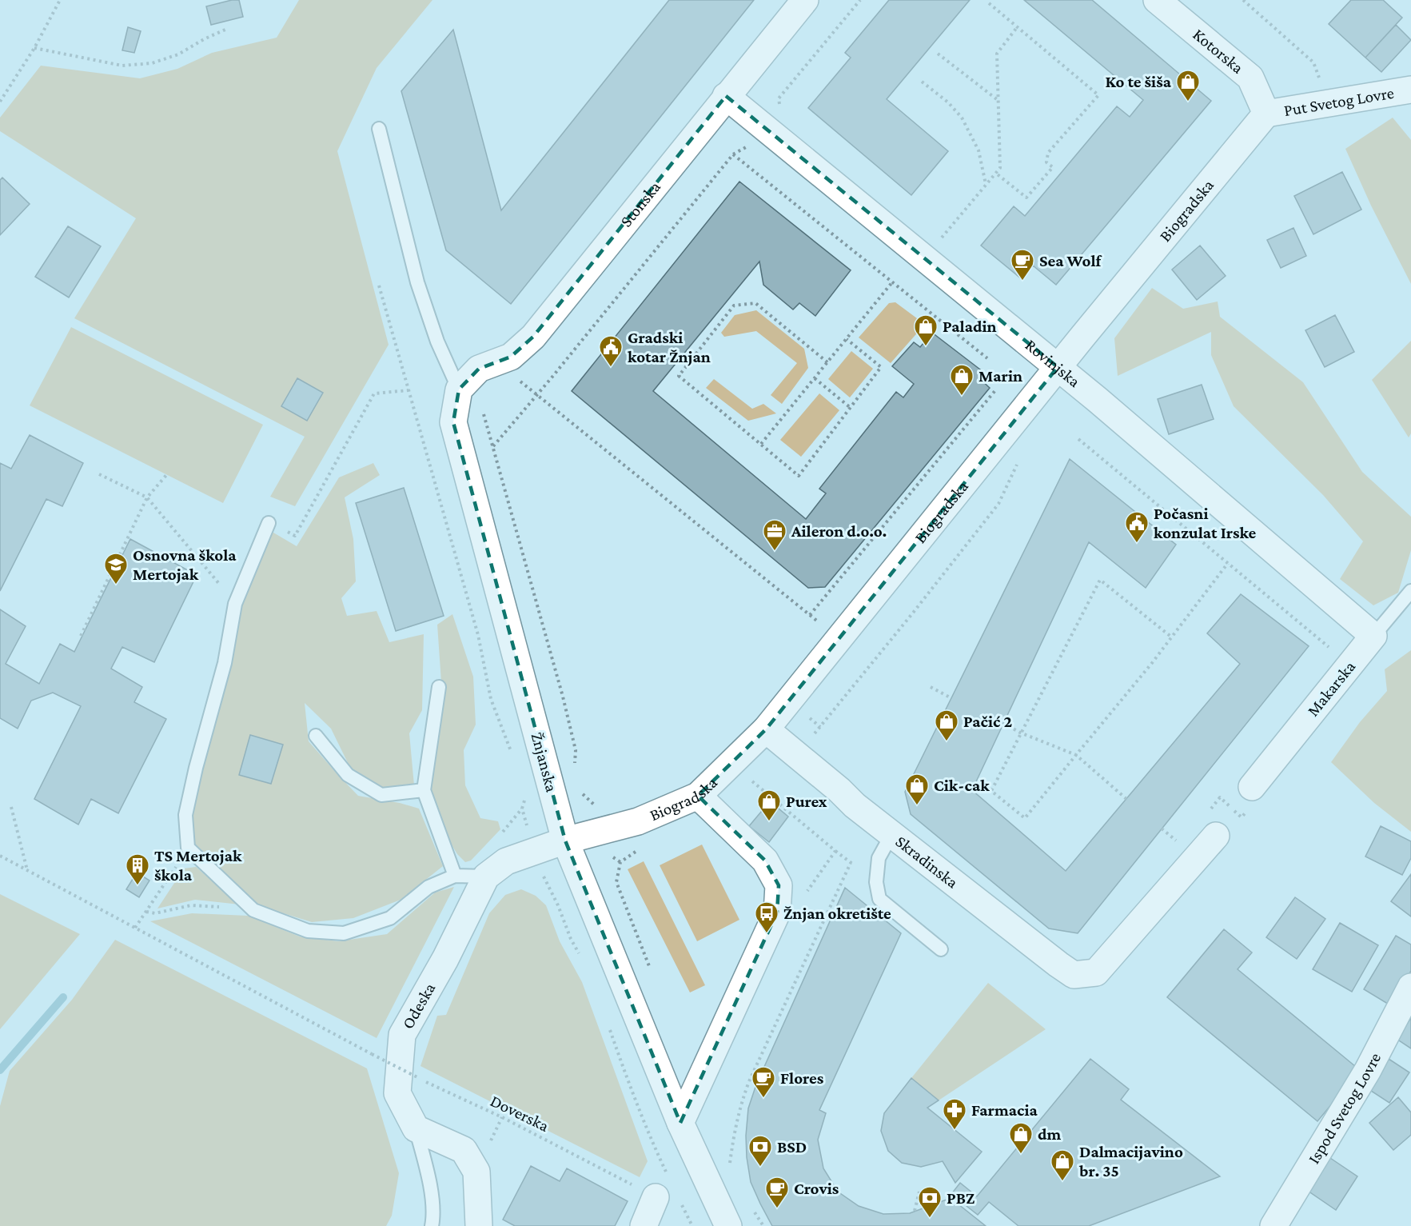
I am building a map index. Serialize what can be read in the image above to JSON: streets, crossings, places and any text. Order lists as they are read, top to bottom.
{
  "streets": {
    "street": [
      "Kotorska",
      "Put Svetog Lovre",
      "Stonska",
      "Biogradska",
      "Rovinjska",
      "Makarska",
      "Žnjanska",
      "Skradinska",
      "Odeska",
      "Ispod Svetog Lovre"
    ],
    "path": ["Doverska"]
  },
  "crossings": [
    ["Kotorska", "Put Svetog Lovre"],
    ["Kotorska", "Biogradska"],
    ["Put Svetog Lovre", "Biogradska"],
    ["Stonska", "Rovinjska"],
    ["Stonska", "Žnjanska"],
    ["Biogradska", "Rovinjska"],
    ["Biogradska", "Žnjanska"],
    ["Biogradska", "Skradinska"],
    ["Biogradska", "Odeska"],
    ["Rovinjska", "Makarska"],
    ["Žnjanska", "Odeska"]
  ],
  "places": {
    "shop": [
      "Ko te šiša",
      "Paladin",
      "Marin",
      "Pačić 2",
      "Cik-cak",
      "Purex",
      "dm",
      "Dalmacijavino br. 35"
    ],
    "cafe": ["Sea Wolf", "Flores", "Crovis"],
    "public building": ["Gradski kotar Žnjan", "Počasni konzulat Irske"],
    "office": ["Aileron d.o.o."],
    "school or university": ["Osnovna škola Mertojak"],
    "building": ["TS Mertojak škola"],
    "bus stop": ["Žnjan okretište"],
    "pharmacy": ["Farmacia"],
    "bank": ["BSD", "PBZ"]
  }
}
